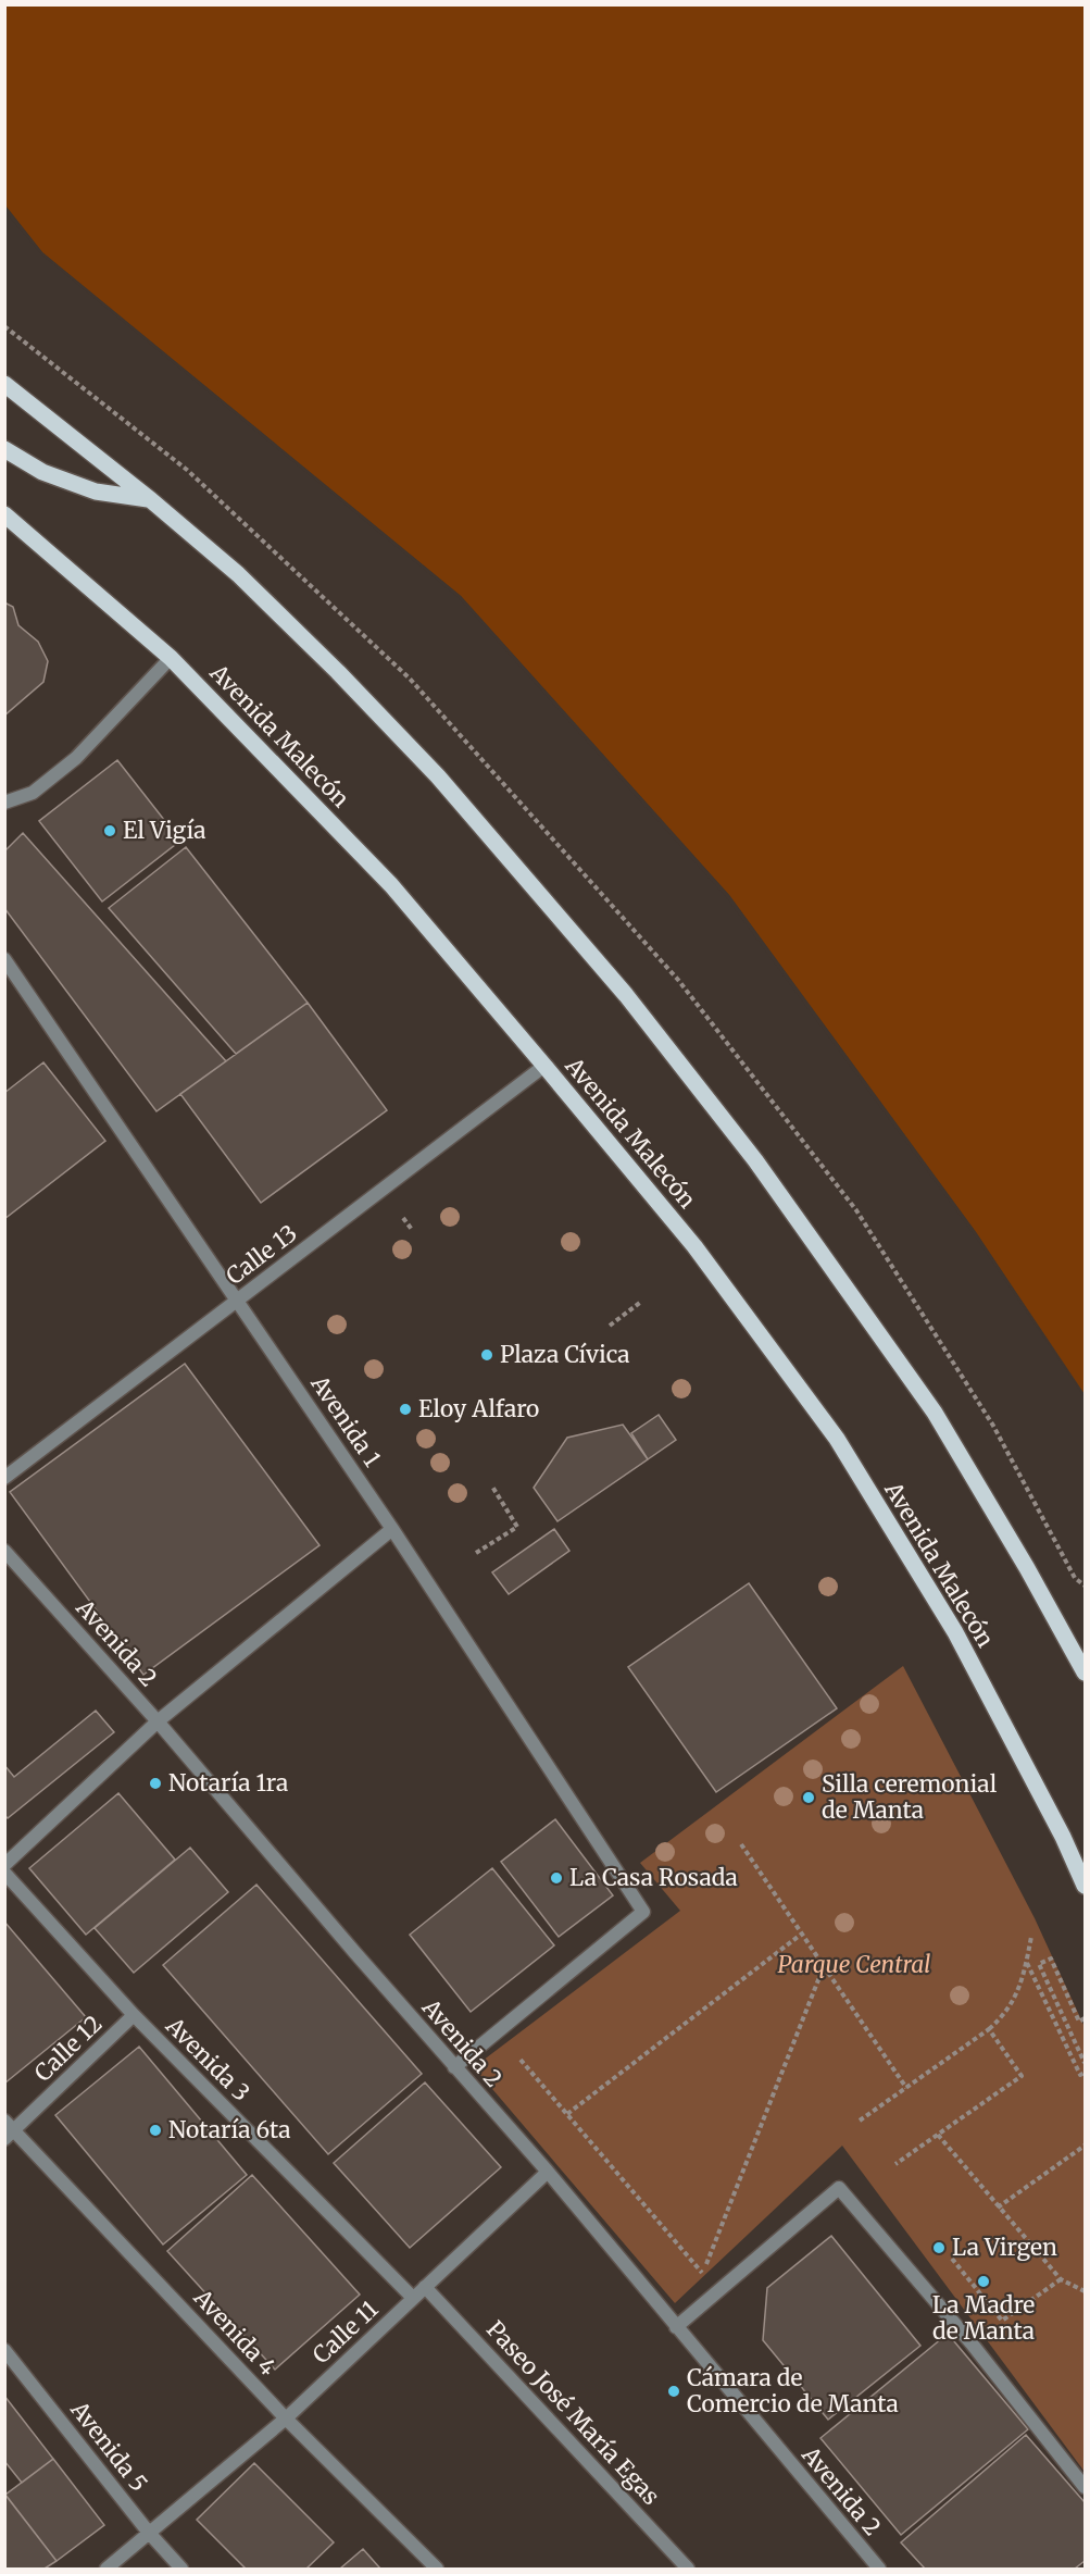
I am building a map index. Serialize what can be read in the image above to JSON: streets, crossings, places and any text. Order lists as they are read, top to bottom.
{
  "streets": {
    "main road": ["Avenida Malecón"],
    "street": [
      "Calle 13",
      "Avenida 1",
      "Avenida 2",
      "Calle 12",
      "Avenida 3",
      "Avenida 4",
      "Calle 11",
      "Paseo José María Egas",
      "Avenida 5"
    ]
  },
  "crossings": [
    ["Avenida Malecón", "Calle 13"],
    ["Calle 13", "Avenida 1"],
    ["Avenida 1", "Avenida 2"],
    ["Avenida 2", "Calle 11"],
    ["Calle 12", "Avenida 3"],
    ["Calle 12", "Avenida 4"],
    ["Avenida 3", "Calle 11"],
    ["Avenida 4", "Calle 11"],
    ["Calle 11", "Paseo José María Egas"],
    ["Calle 11", "Avenida 5"]
  ],
  "parks": ["Parque Central"],
  "places": [
    "El Vigía",
    "Plaza Cívica",
    "Eloy Alfaro",
    "Notaría 1ra",
    "Silla ceremonial de Manta",
    "La Casa Rosada",
    "Notaría 6ta",
    "La Virgen",
    "La Madre de Manta",
    "Cámara de Comercio de Manta"
  ]
}
